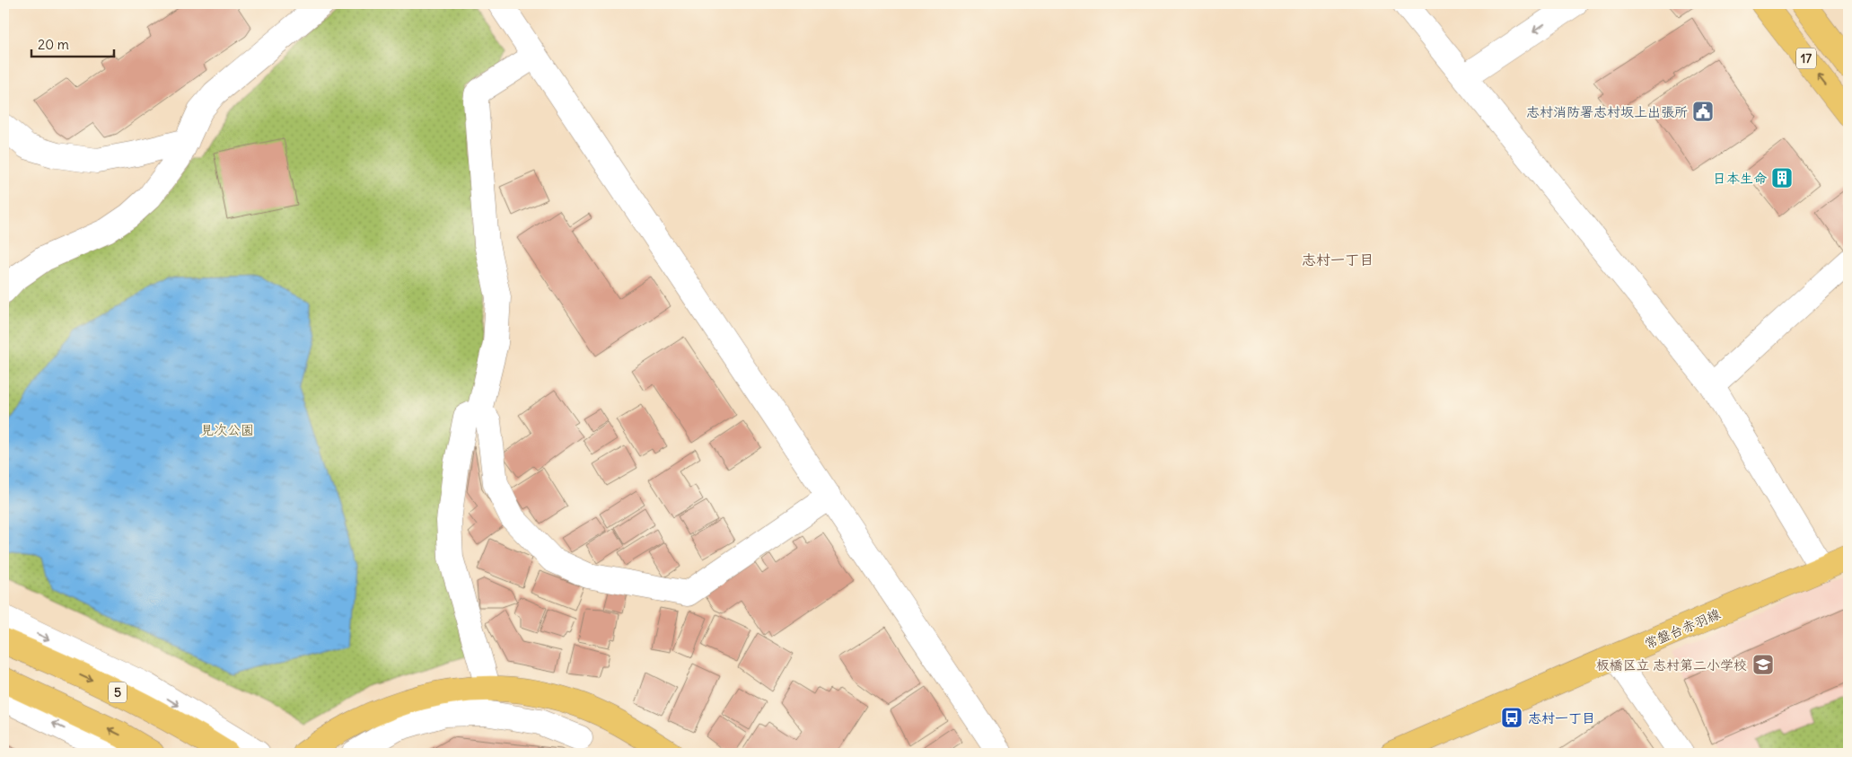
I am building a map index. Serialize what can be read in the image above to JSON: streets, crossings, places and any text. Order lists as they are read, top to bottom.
{
  "streets": {
    "main road": ["17", "常盤台赤羽線", "5"]
  },
  "districts": ["志村一丁目"],
  "parks": ["見次公園"],
  "places": {
    "public building": ["志村消防署志村坂上出張所"],
    "building": ["日本生命"],
    "school or university": ["板橋区立 志村第二小学校"],
    "bus stop": ["志村一丁目"]
  },
  "scale_bar": "20 m"
}
